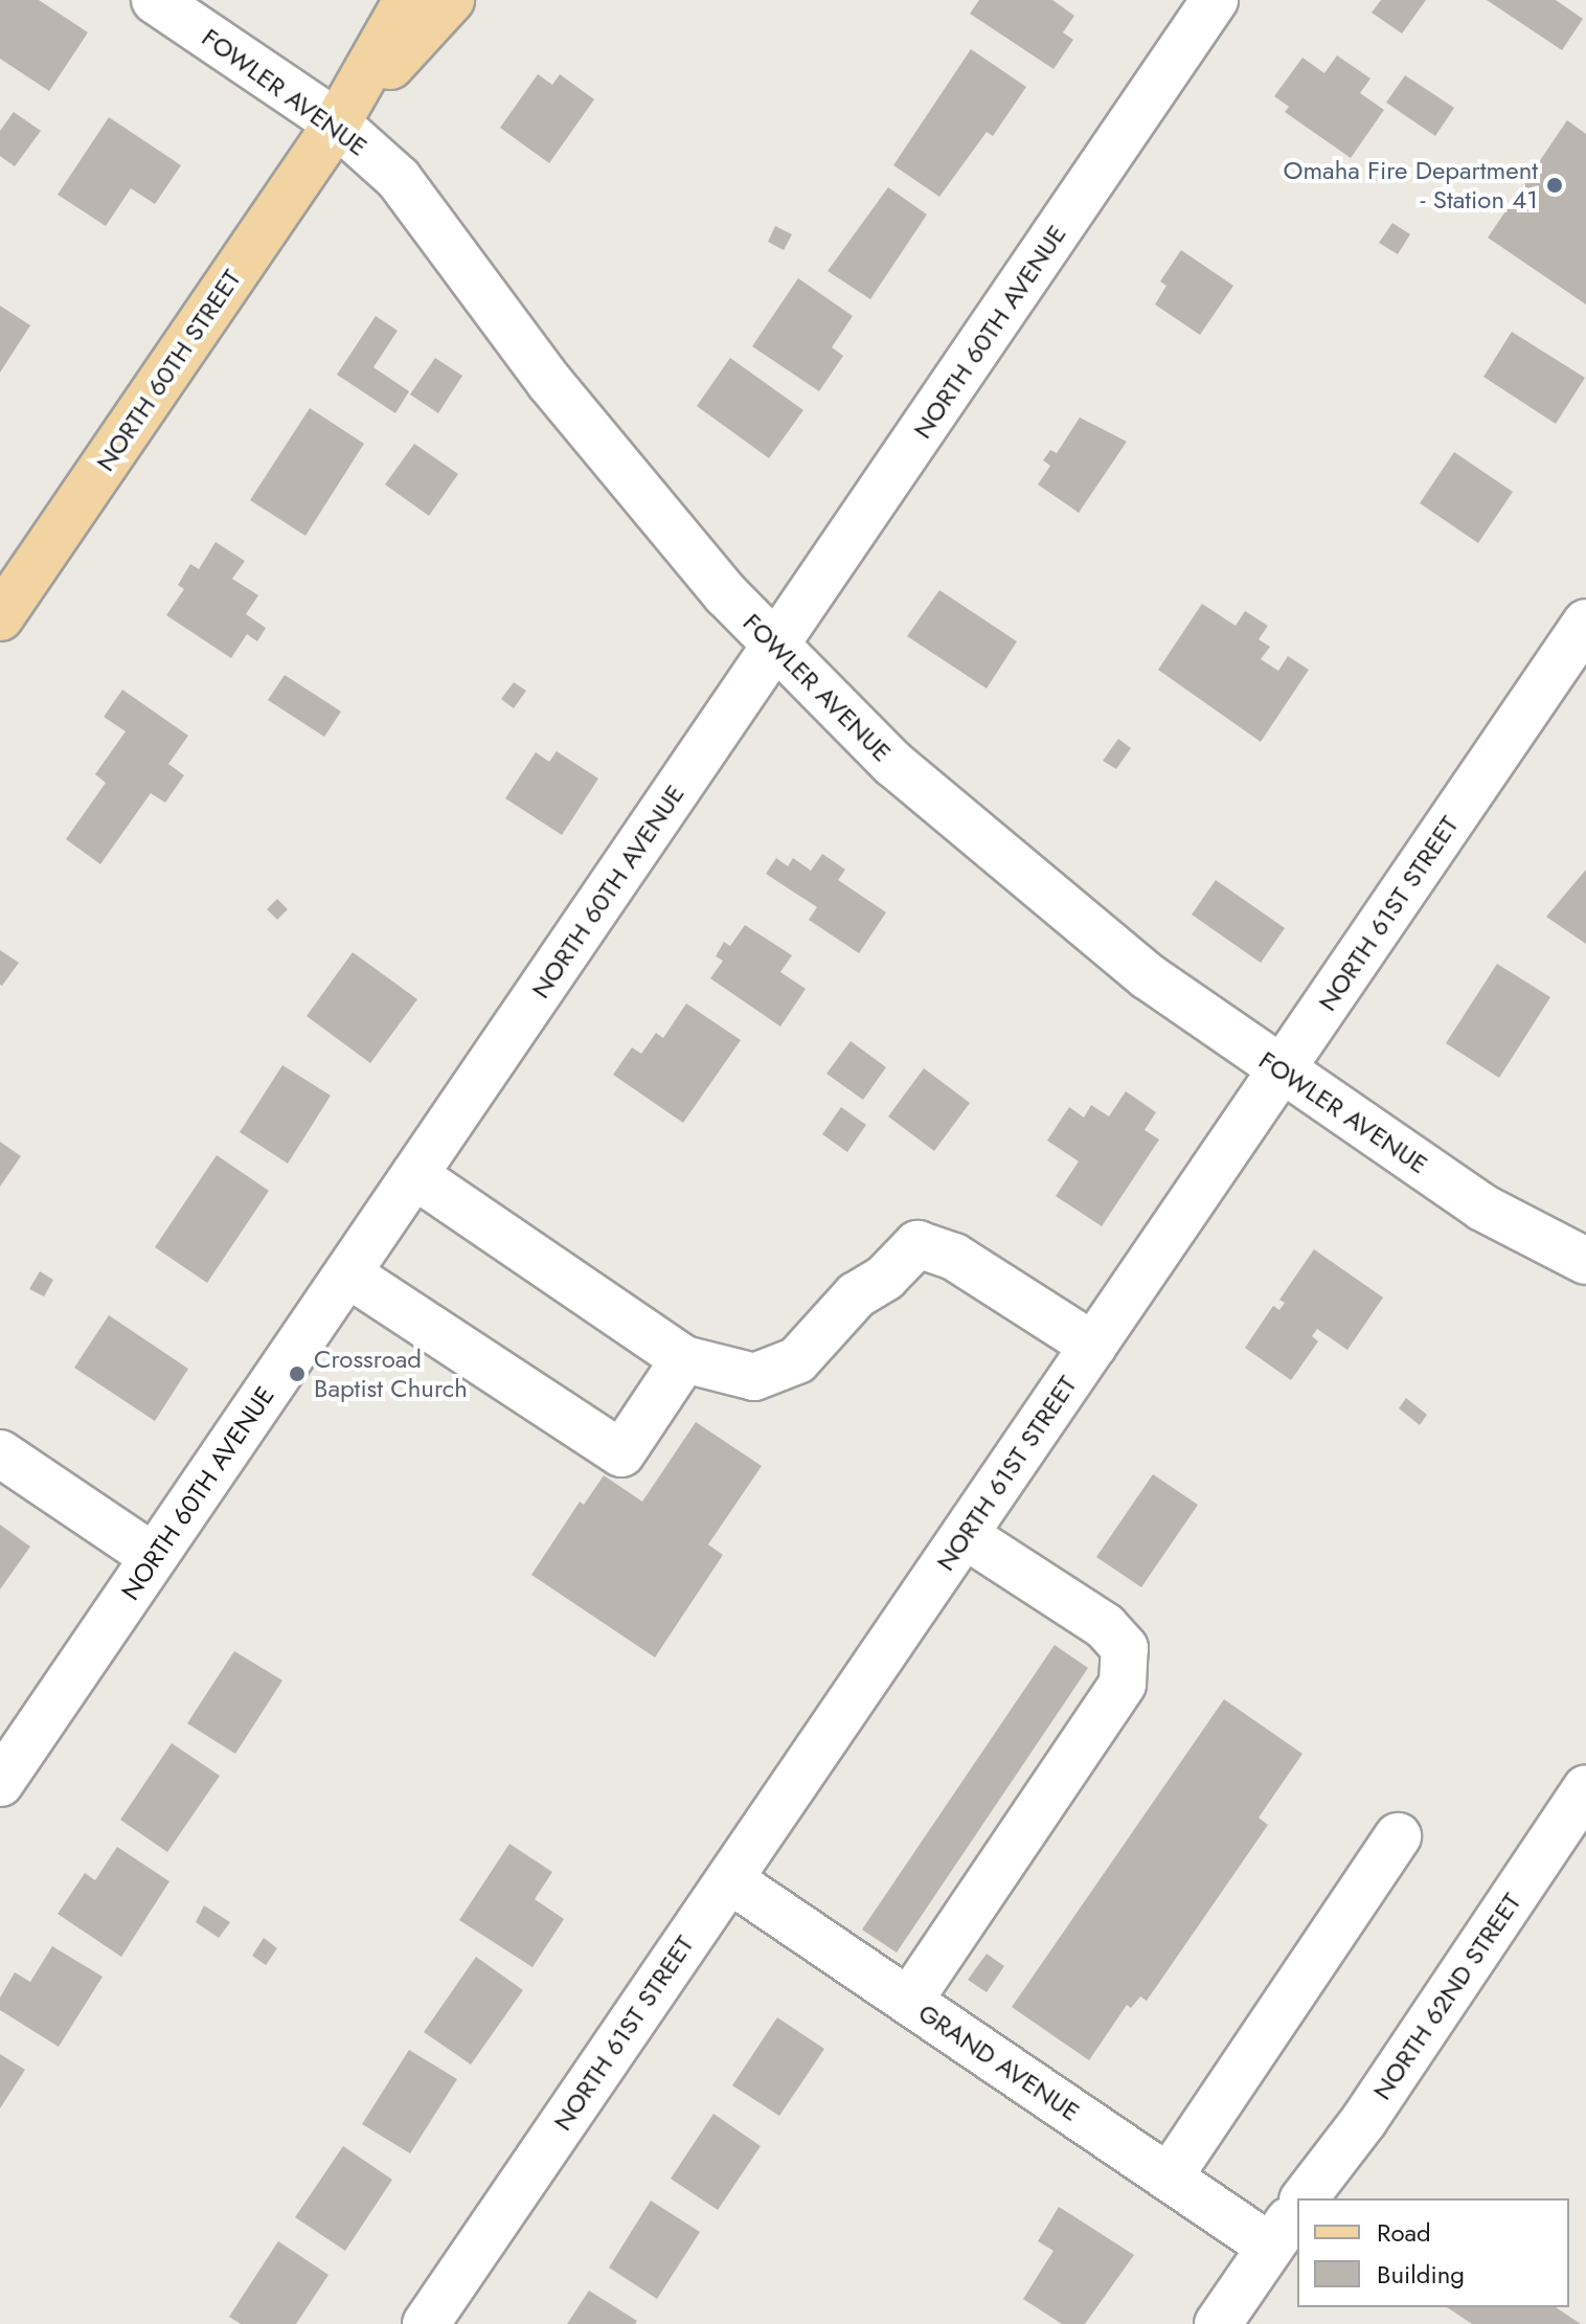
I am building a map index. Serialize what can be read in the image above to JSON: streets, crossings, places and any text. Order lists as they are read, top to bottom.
{
  "streets": {
    "main road": ["NORTH 60TH STREET"],
    "street": [
      "FOWLER AVENUE",
      "NORTH 60TH AVENUE",
      "NORTH 61ST STREET",
      "NORTH 62ND STREET",
      "GRAND AVENUE"
    ]
  },
  "crossings": [
    ["FOWLER AVENUE", "NORTH 60TH AVENUE"],
    ["FOWLER AVENUE", "NORTH 60TH STREET"],
    ["FOWLER AVENUE", "NORTH 61ST STREET"],
    ["NORTH 61ST STREET", "GRAND AVENUE"],
    ["NORTH 62ND STREET", "GRAND AVENUE"]
  ],
  "places": ["Omaha Fire Department - Station 41", "Crossroad Baptist Church"],
  "legend": ["Road", "Building"]
}
